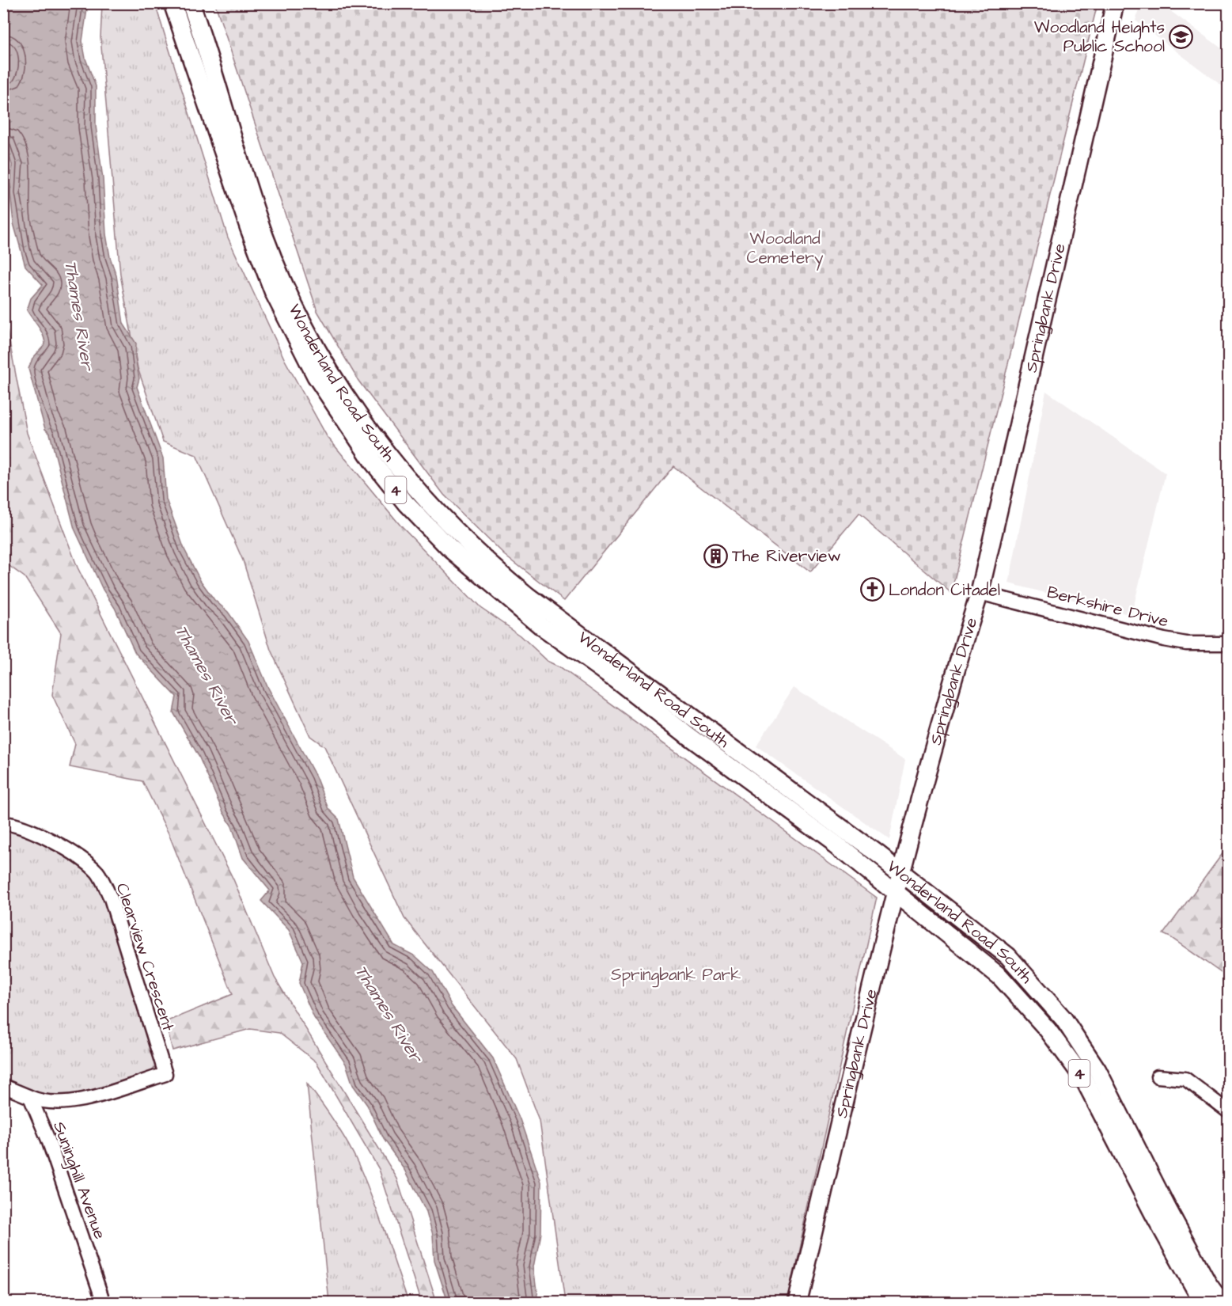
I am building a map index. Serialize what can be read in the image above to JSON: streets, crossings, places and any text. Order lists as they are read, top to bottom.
{
  "streets": {
    "main road": ["Springbank Drive", "Wonderland Road South", "4"],
    "street": ["Berkshire Drive", "Clearview Crescent", "Suninghill Avenue"]
  },
  "crossings": [
    ["Springbank Drive", "Wonderland Road South"],
    ["Springbank Drive", "Berkshire Drive"],
    ["Clearview Crescent", "Suninghill Avenue"]
  ],
  "water": ["Thames River"],
  "parks": ["Woodland Cemetery", "Springbank Park"],
  "places": {
    "school or university": ["Woodland Heights Public School"],
    "building": ["The Riverview"],
    "church": ["London Citadel"]
  }
}
